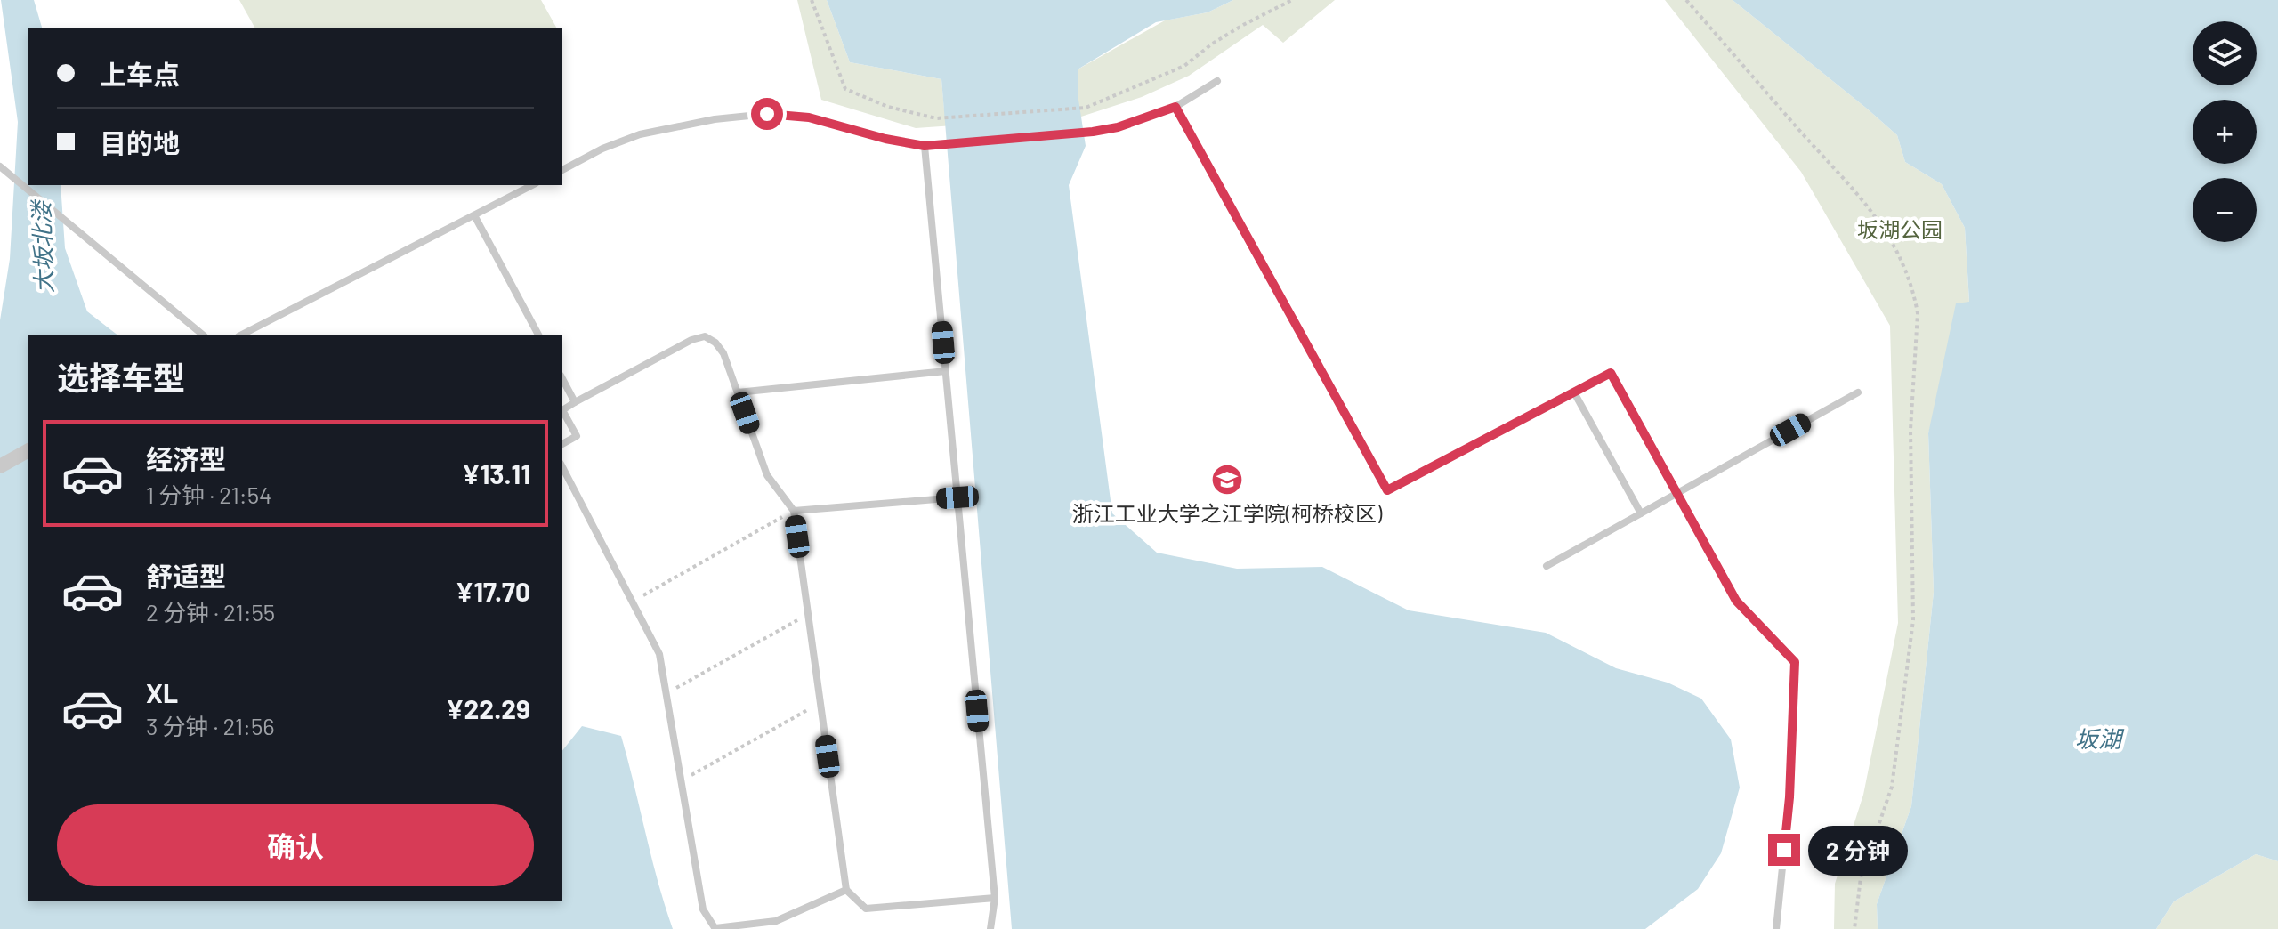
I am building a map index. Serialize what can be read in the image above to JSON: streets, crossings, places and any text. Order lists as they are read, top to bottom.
{
  "water": ["大坂北溇", "坂湖"],
  "parks": ["坂湖公园"],
  "places": {
    "school or university": ["浙江工业大学之江学院(柯桥校区)"]
  },
  "page": {
    "map_buttons": ["+", "−"],
    "banner": ["上车点", "目的地"],
    "heading": "选择车型",
    "list": [
      {
        "name": "经济型",
        "note": "1 分钟 · 21:54",
        "value": "¥13.11"
      },
      {
        "name": "舒适型",
        "note": "2 分钟 · 21:55",
        "value": "¥17.70"
      },
      {
        "name": "XL",
        "note": "3 分钟 · 21:56",
        "value": "¥22.29"
      }
    ],
    "buttons": "确认",
    "bubble": "2 分钟"
  }
}
